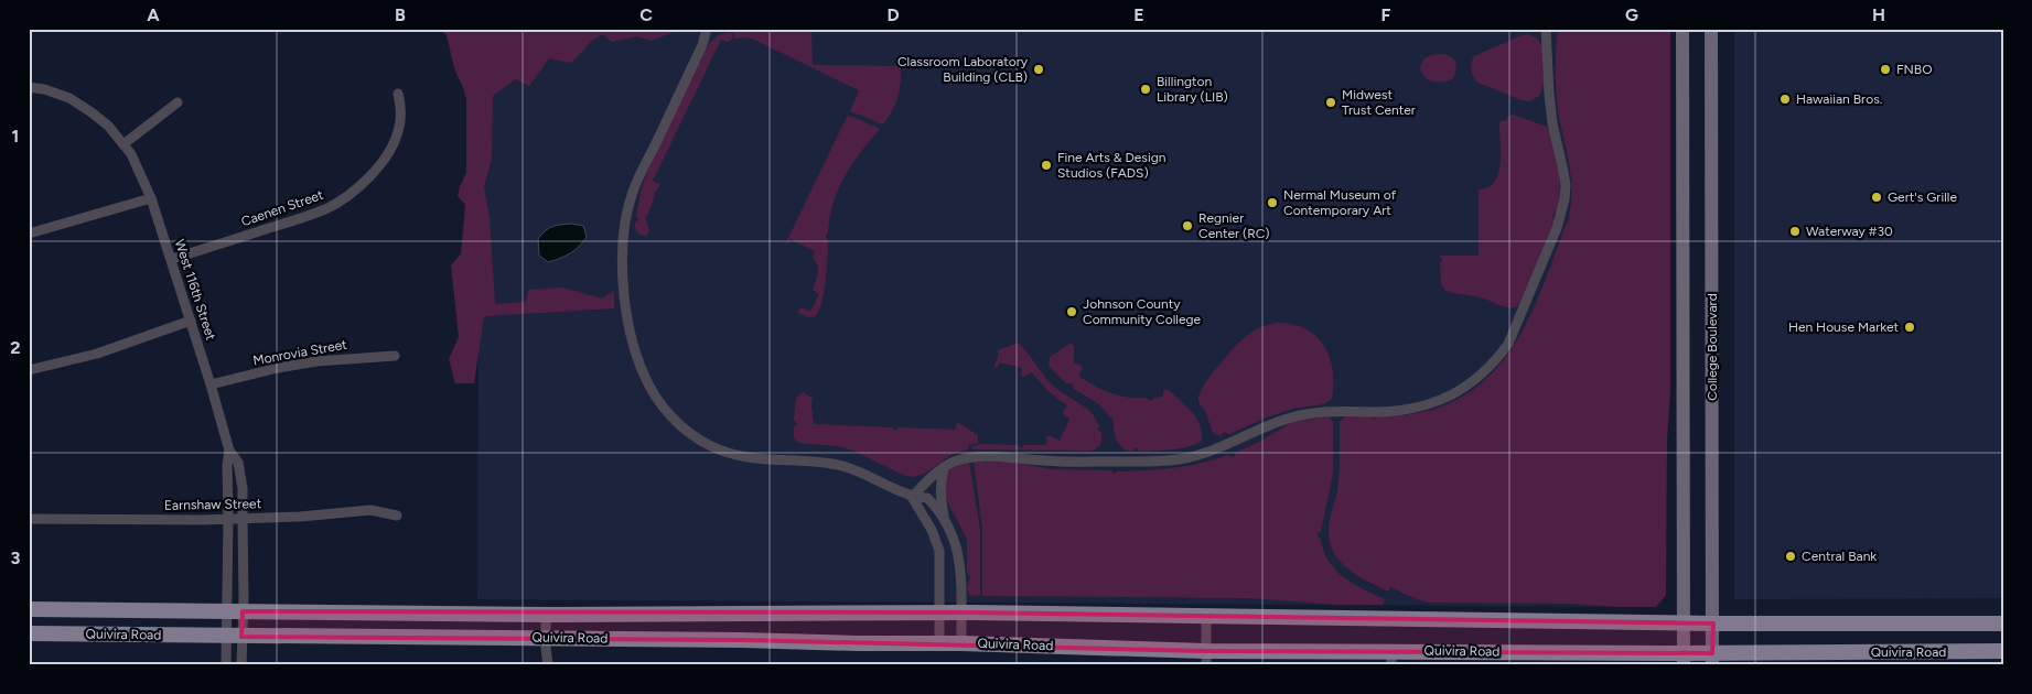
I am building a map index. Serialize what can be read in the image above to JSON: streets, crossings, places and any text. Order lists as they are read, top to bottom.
{
  "streets": {
    "main road": ["College Boulevard", "Quivira Road"],
    "street": [
      "Caenen Street",
      "West 116th Street",
      "Monrovia Street",
      "Earnshaw Street"
    ]
  },
  "crossings": [
    ["Caenen Street", "West 116th Street"],
    ["West 116th Street", "Monrovia Street"],
    ["West 116th Street", "Earnshaw Street"],
    ["West 116th Street", "Quivira Road"],
    ["College Boulevard", "Quivira Road"]
  ],
  "places": [
    "Classroom Laboratory Building (CLB)",
    "FNBO",
    "Billington Library (LIB)",
    "Hawaiian Bros.",
    "Midwest Trust Center",
    "Fine Arts & Design Studios (FADS)",
    "Gert's Grille",
    "Nermal Museum of Contemporary Art",
    "Regnier Center (RC)",
    "Waterway #30",
    "Johnson County Community College",
    "Hen House Market",
    "Central Bank"
  ],
  "grid": {
    "columns": [
      "A",
      "B",
      "C",
      "D",
      "E",
      "F",
      "G",
      "H"
    ],
    "rows": ["1", "2", "3"]
  }
}
